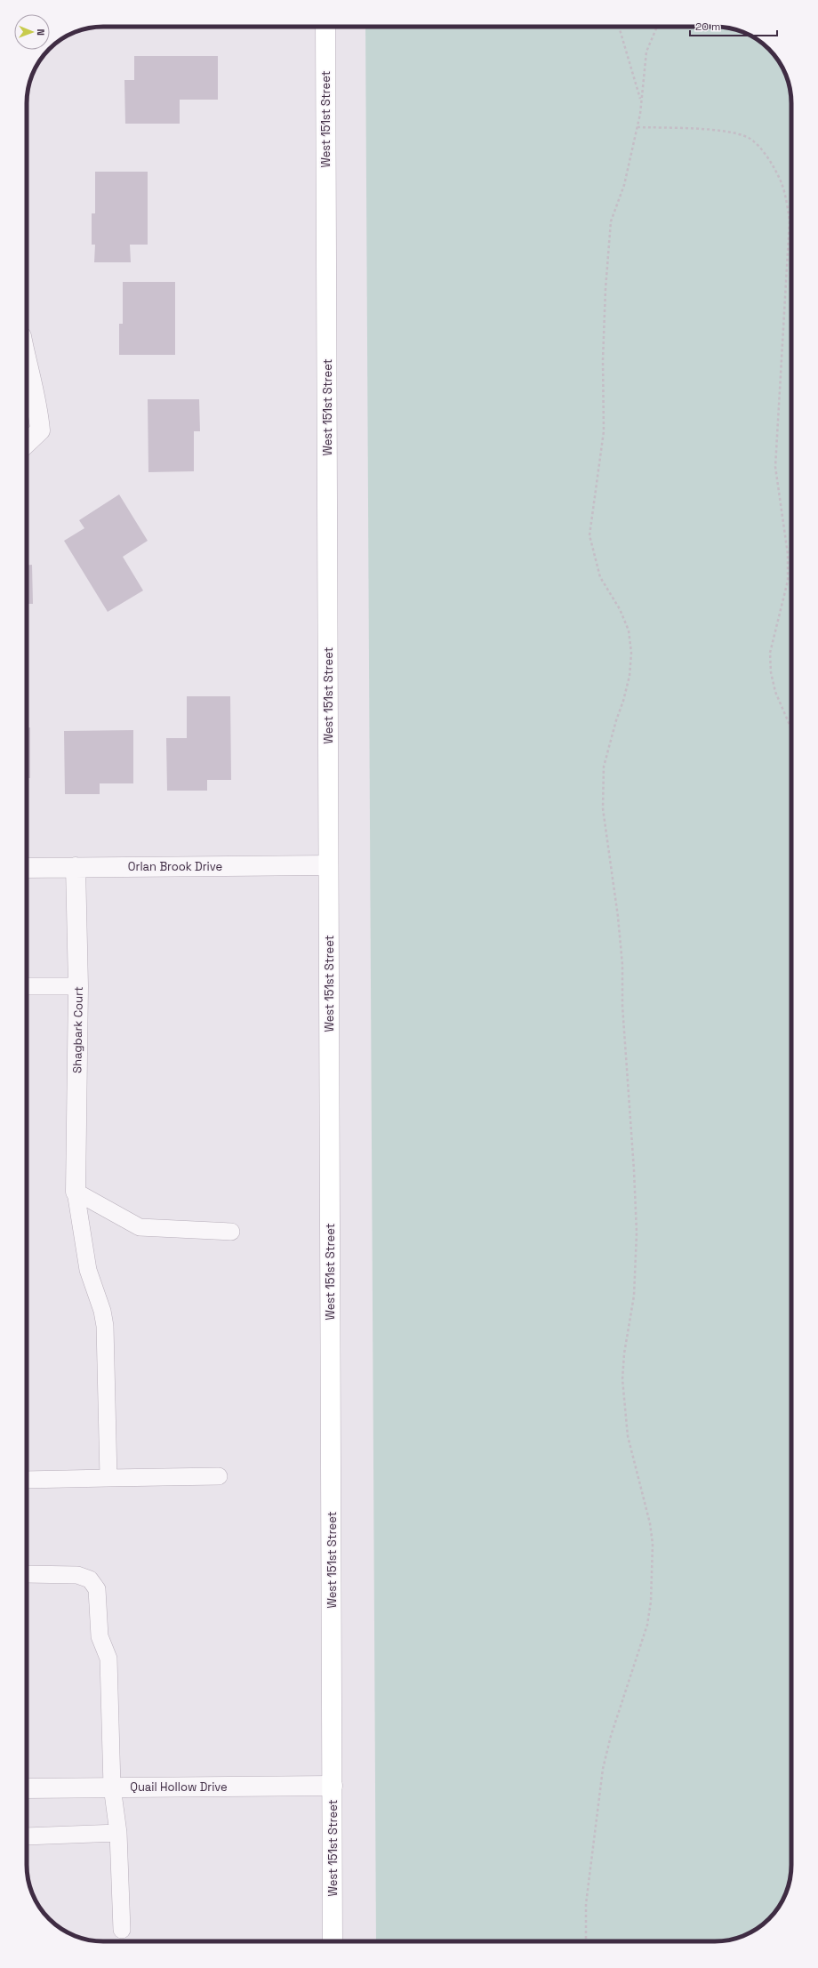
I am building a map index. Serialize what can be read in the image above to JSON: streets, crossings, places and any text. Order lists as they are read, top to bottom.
{
  "streets": {
    "street": [
      "West 151st Street",
      "Orlan Brook Drive",
      "Shagbark Court",
      "Quail Hollow Drive"
    ]
  },
  "crossings": [
    ["West 151st Street", "Orlan Brook Drive"],
    ["West 151st Street", "Quail Hollow Drive"],
    ["Orlan Brook Drive", "Shagbark Court"]
  ],
  "scale_bar": "20 m",
  "north": "right"
}
